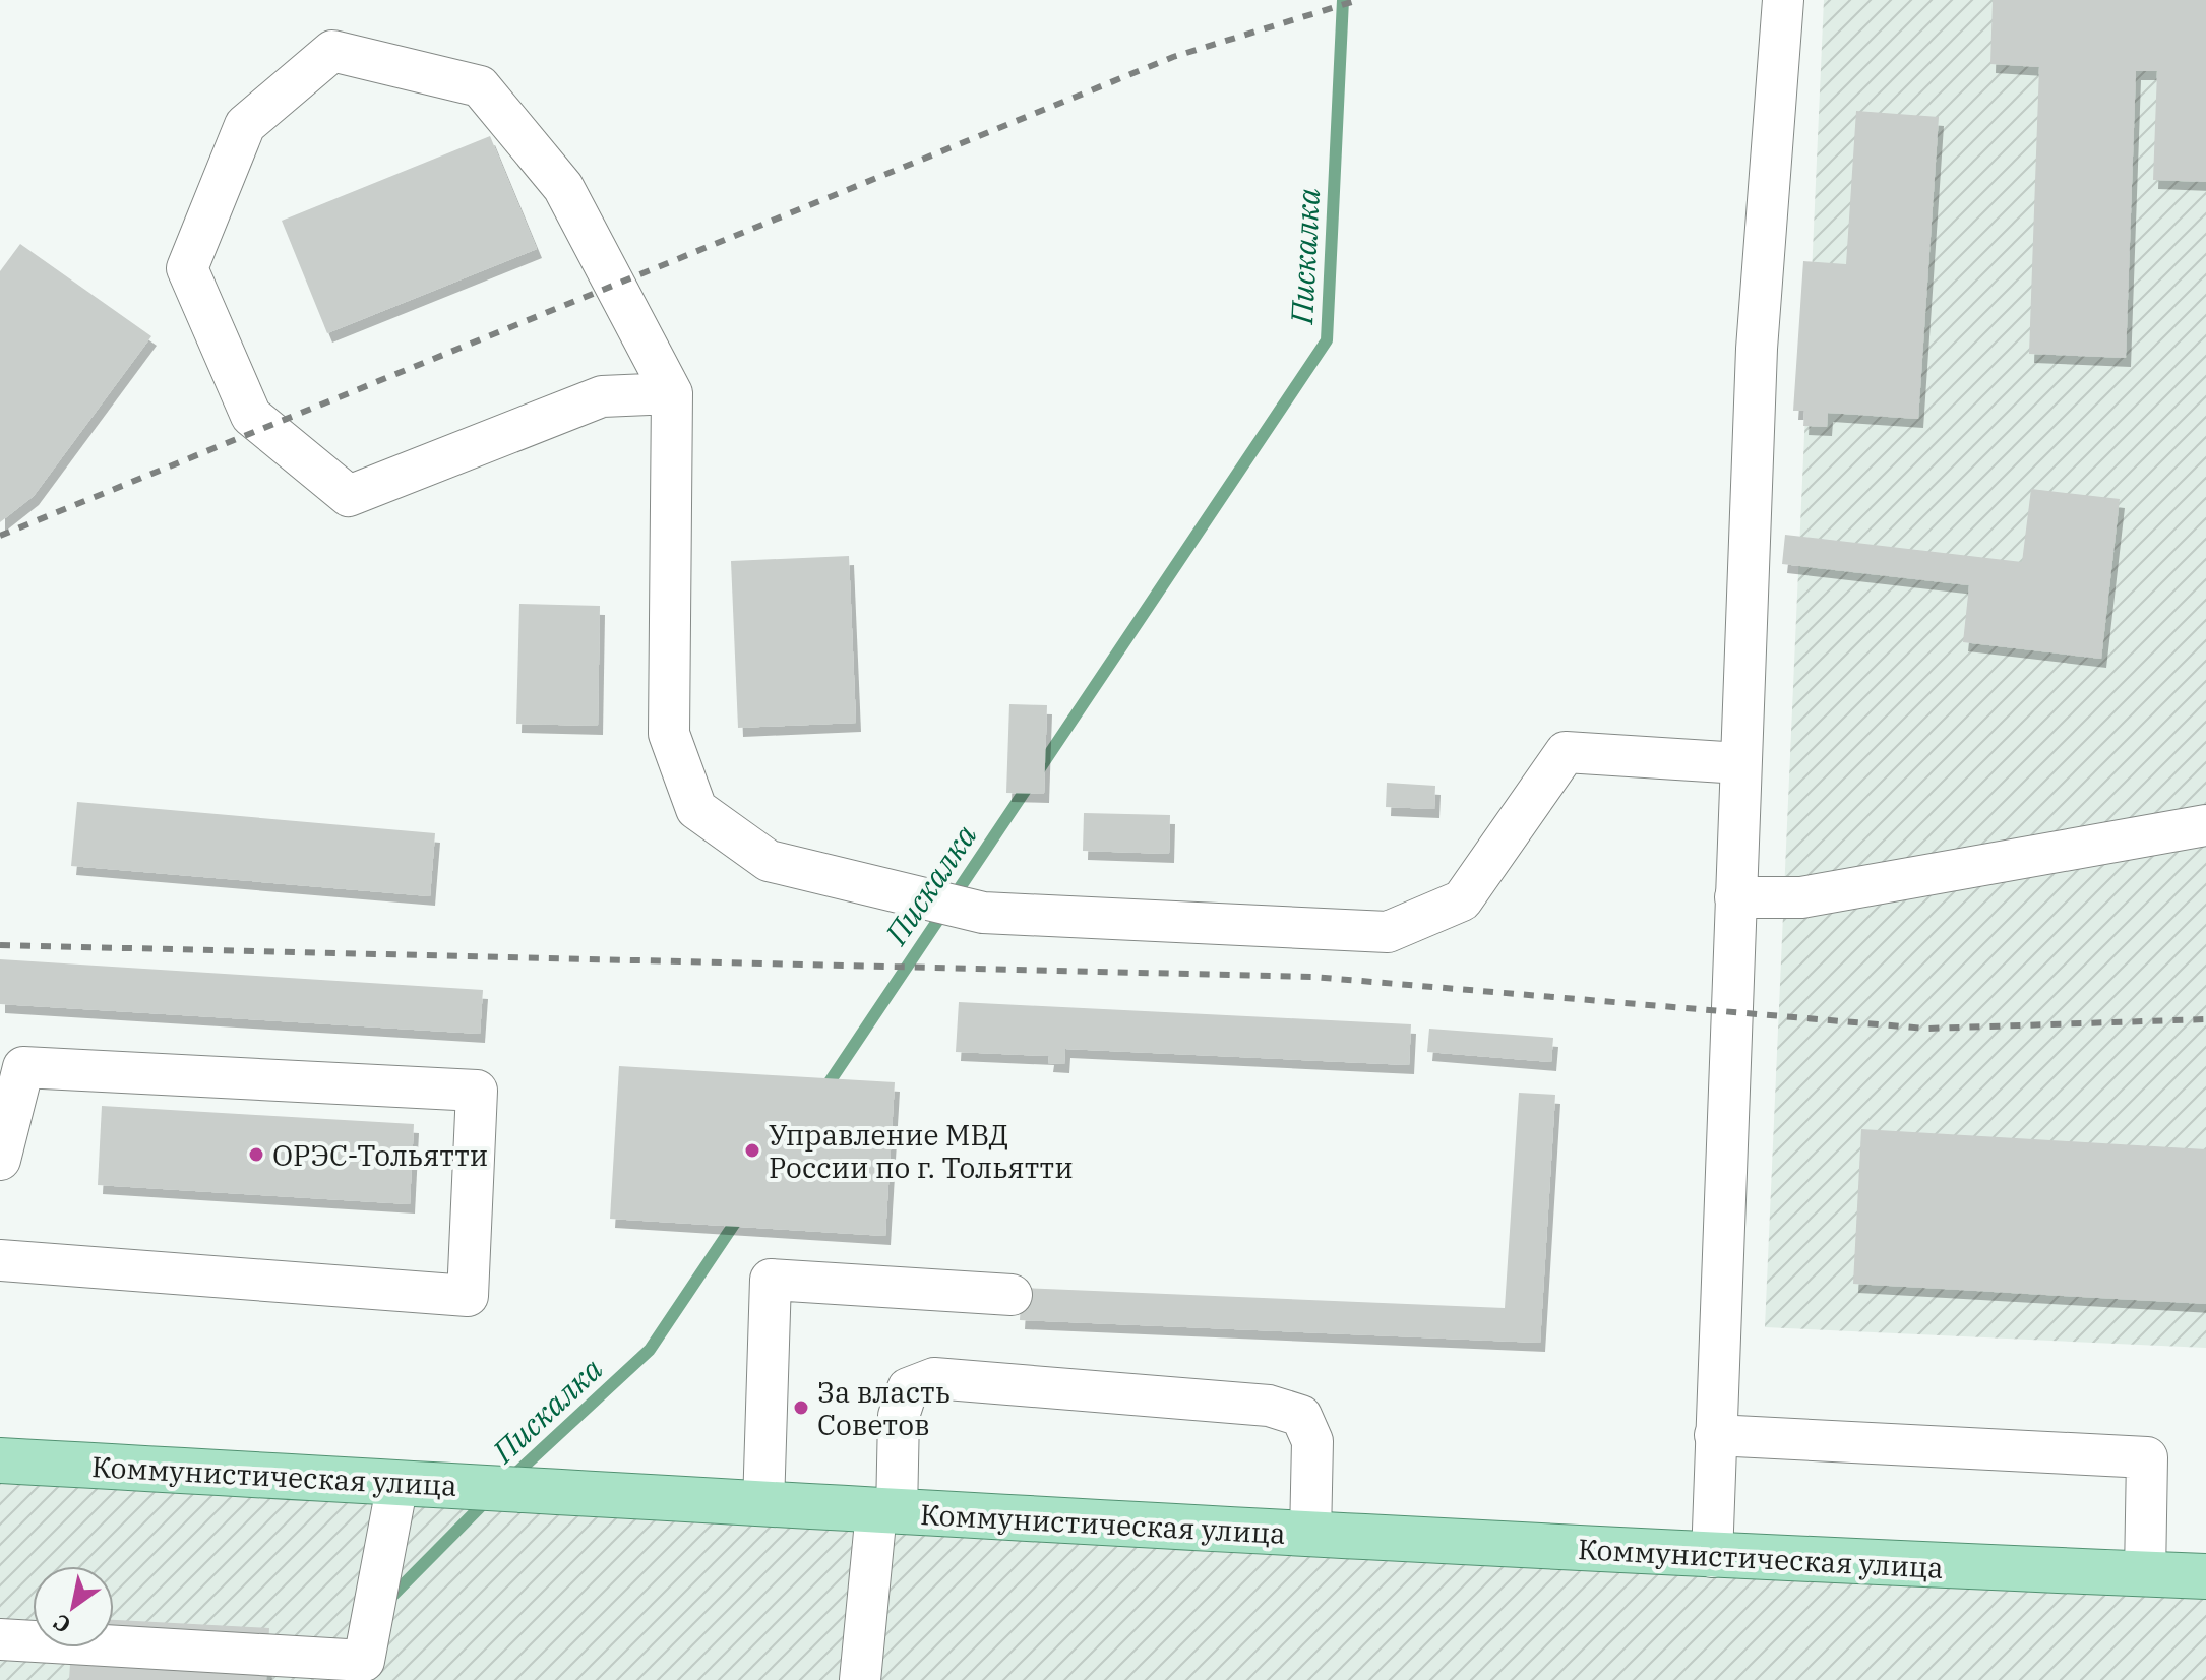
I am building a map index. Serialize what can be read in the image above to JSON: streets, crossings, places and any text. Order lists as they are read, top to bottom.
{
  "streets": {
    "main road": ["Коммунистическая улица"]
  },
  "water": ["Пискалка"],
  "places": ["Управление МВД России по г. Тольятти", "ОРЭС-Тольятти", "За власть Советов"],
  "north": "bottom left"
}
